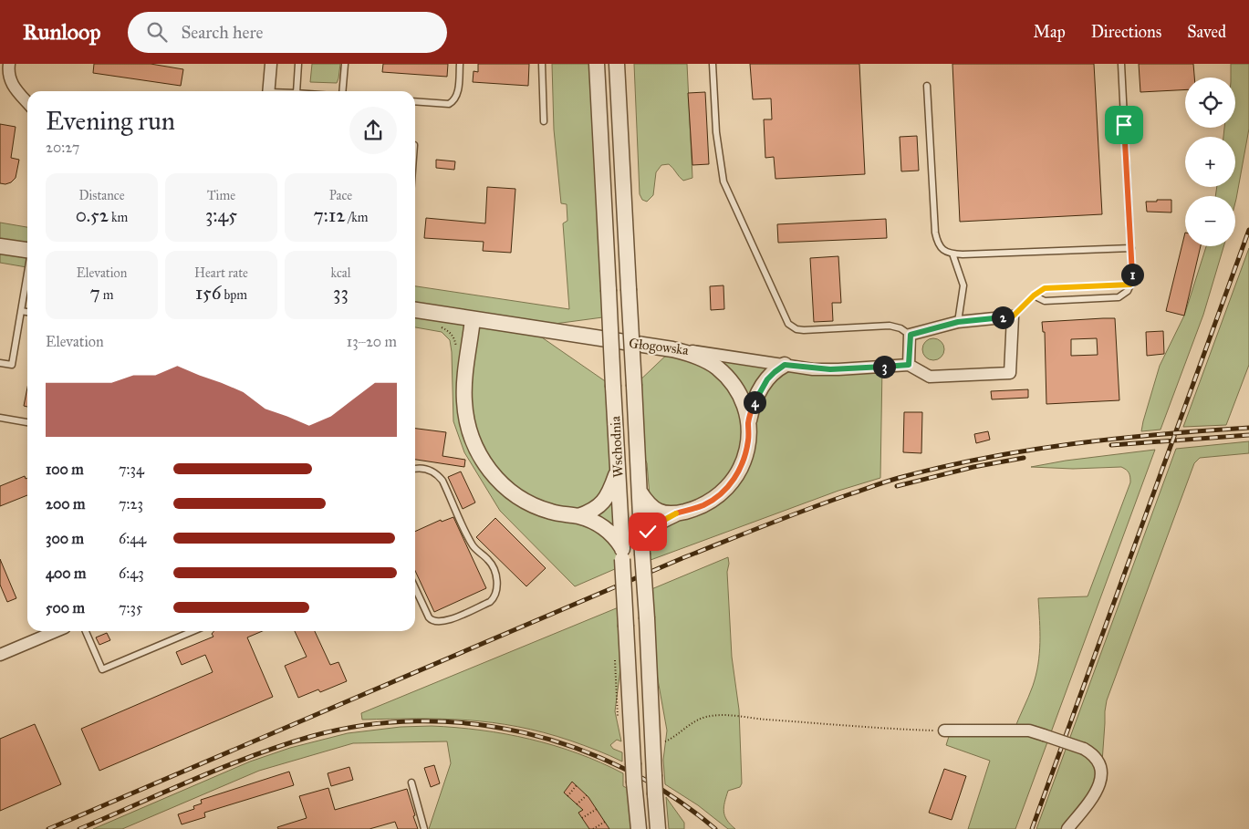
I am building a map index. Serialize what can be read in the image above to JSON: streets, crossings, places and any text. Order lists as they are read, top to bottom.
{
  "streets": {
    "street": ["Głogowska", "Wschodnia"]
  },
  "page": {
    "header": "Runloop",
    "search": "Search here",
    "nav": ["Map", "Directions", "Saved"],
    "map_buttons": ["+", "−"],
    "heading": ["Evening run", "20:27"],
    "stats": [
      ["Distance", "0.52 km"],
      ["Time", "3:45"],
      ["Pace", "7:12 /km"],
      ["Elevation", "7 m"],
      ["Heart rate", "156 bpm"],
      ["kcal", "33"]
    ],
    "pins": [
      "1",
      "2",
      "3",
      "4"
    ],
    "chart": ["Elevation", "13–20 m"],
    "list": [
      {
        "name": "100 m",
        "note": "7:34"
      },
      {
        "name": "200 m",
        "note": "7:23"
      },
      {
        "name": "300 m",
        "note": "6:44"
      },
      {
        "name": "400 m",
        "note": "6:43"
      },
      {
        "name": "500 m",
        "note": "7:35"
      }
    ]
  }
}
